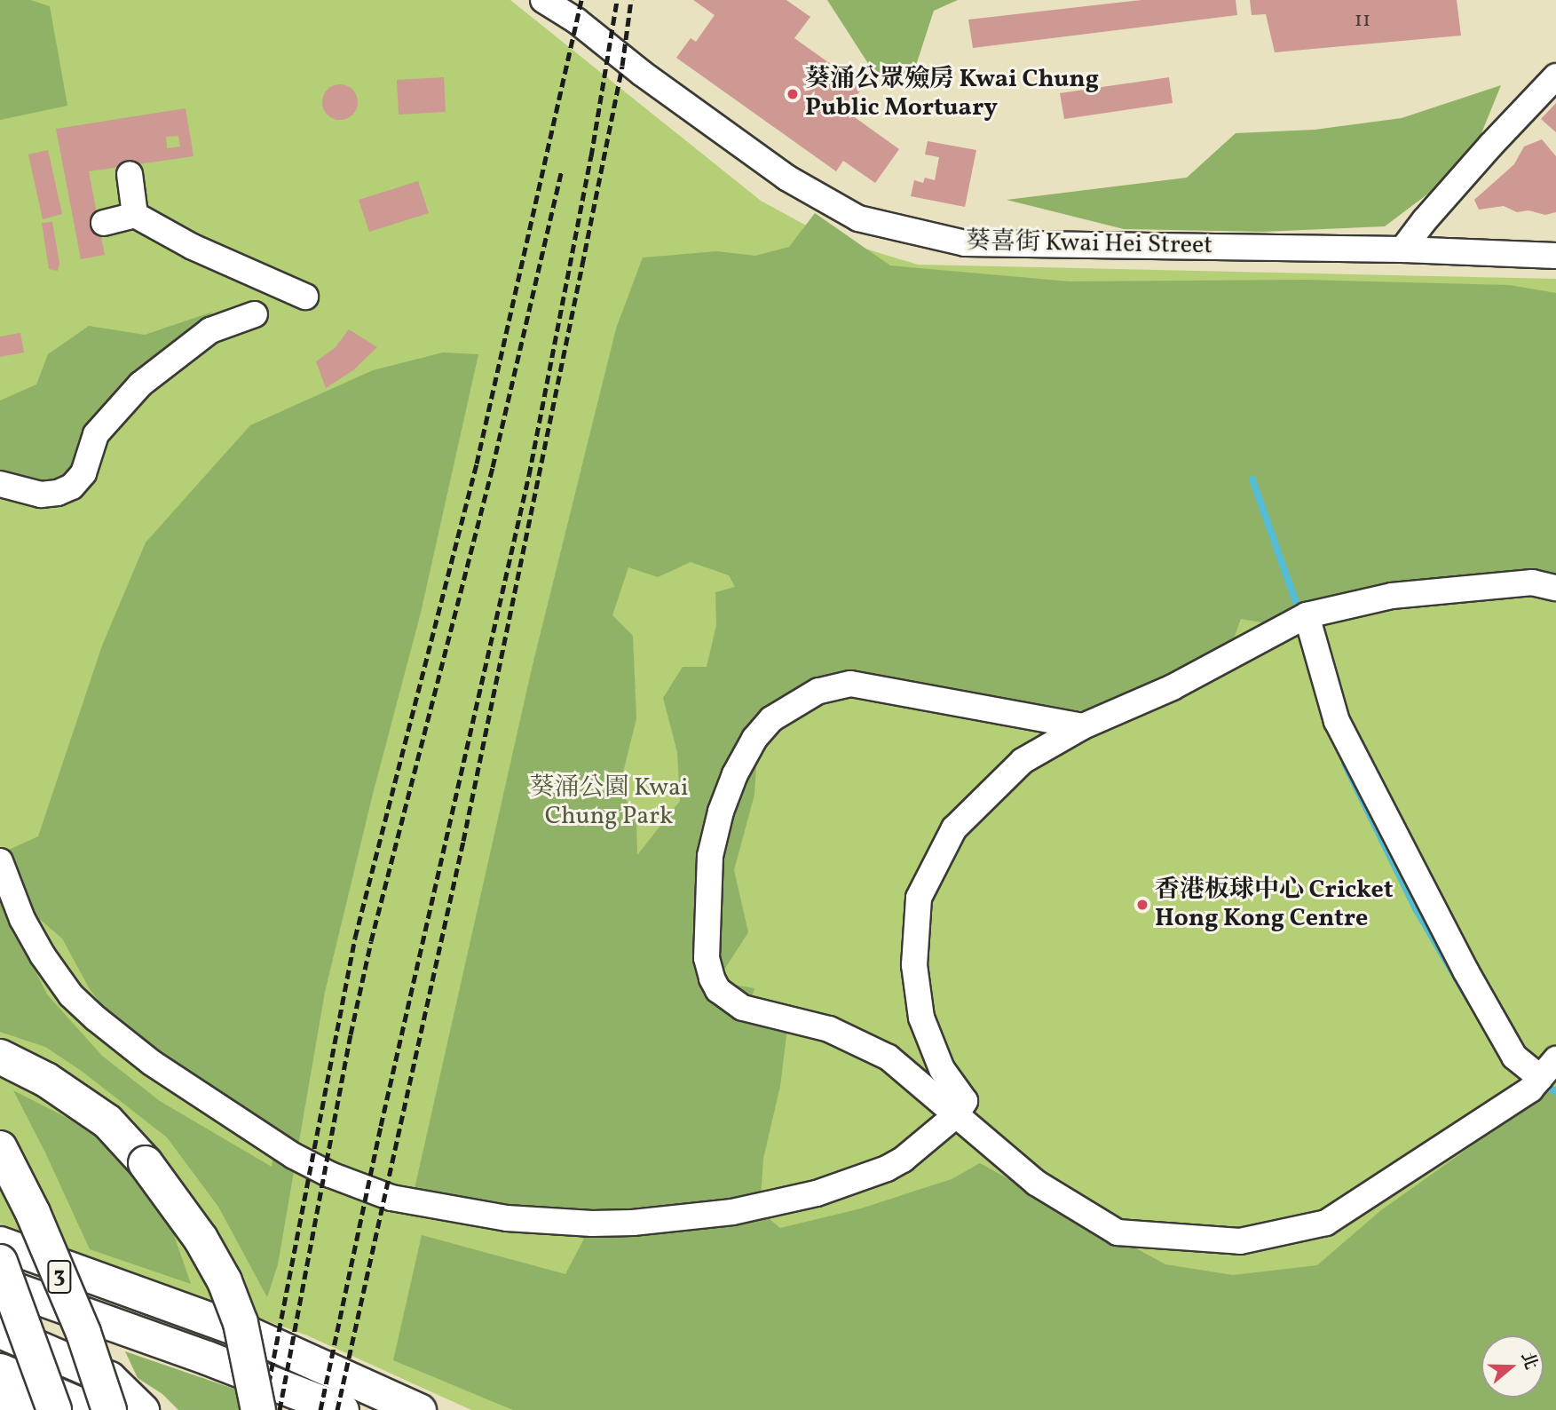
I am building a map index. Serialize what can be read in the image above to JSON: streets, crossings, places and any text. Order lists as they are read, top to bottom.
{
  "streets": {
    "highway": ["3"],
    "street": ["葵喜街 Kwai Hei Street"]
  },
  "parks": ["葵涌公園 Kwai Chung Park"],
  "places": ["葵涌公眾殮房 Kwai Chung Public Mortuary", "香港板球中心 Cricket Hong Kong Centre"],
  "house_numbers": ["11"],
  "north": "right"
}
